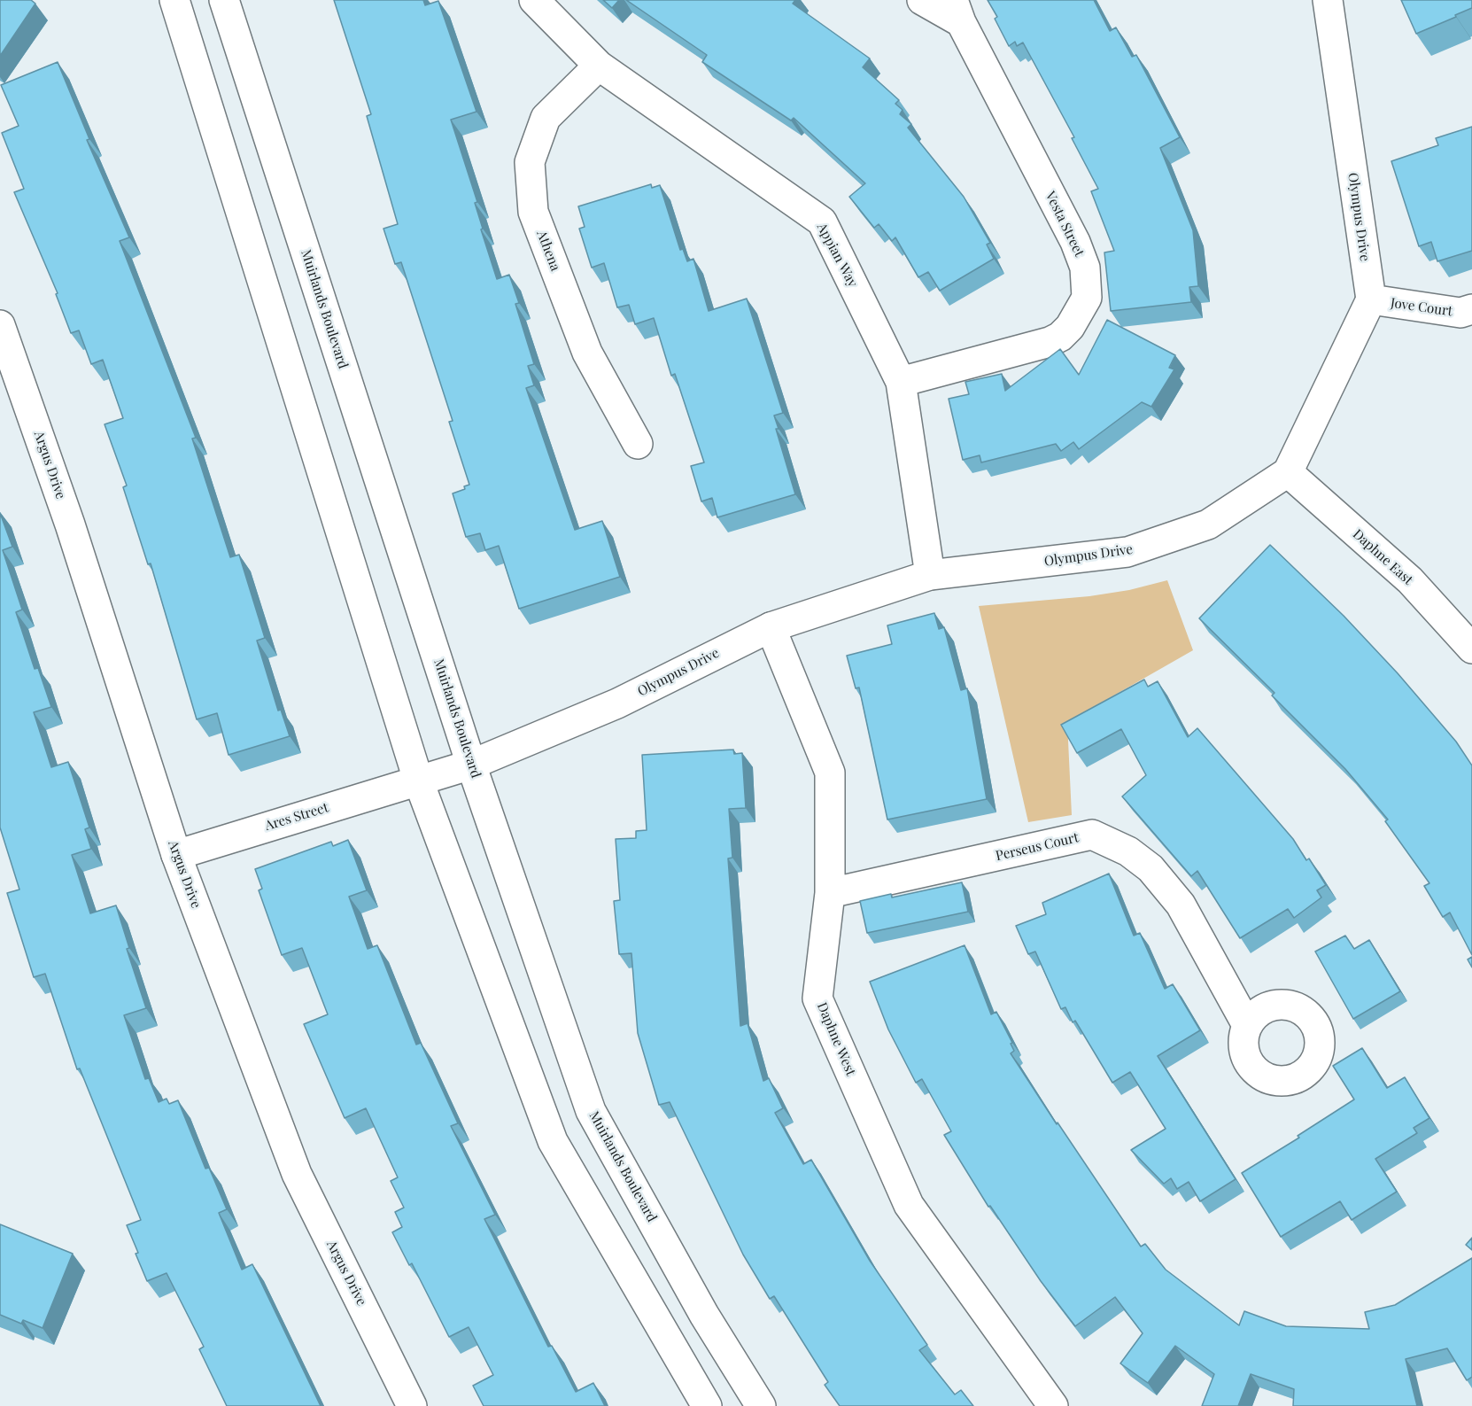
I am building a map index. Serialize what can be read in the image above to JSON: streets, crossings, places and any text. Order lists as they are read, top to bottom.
{
  "streets": {
    "street": [
      "Olympus Drive",
      "Vesta Street",
      "Athena",
      "Appian Way",
      "Jove Court",
      "Muirlands Boulevard",
      "Argus Drive",
      "Daphne East",
      "Ares Street",
      "Perseus Court",
      "Daphne West"
    ]
  },
  "crossings": [
    ["Olympus Drive", "Appian Way"],
    ["Olympus Drive", "Jove Court"],
    ["Olympus Drive", "Muirlands Boulevard"],
    ["Olympus Drive", "Daphne East"],
    ["Olympus Drive", "Ares Street"],
    ["Olympus Drive", "Daphne West"],
    ["Vesta Street", "Appian Way"],
    ["Athena", "Appian Way"],
    ["Argus Drive", "Ares Street"],
    ["Perseus Court", "Daphne West"]
  ]
}
